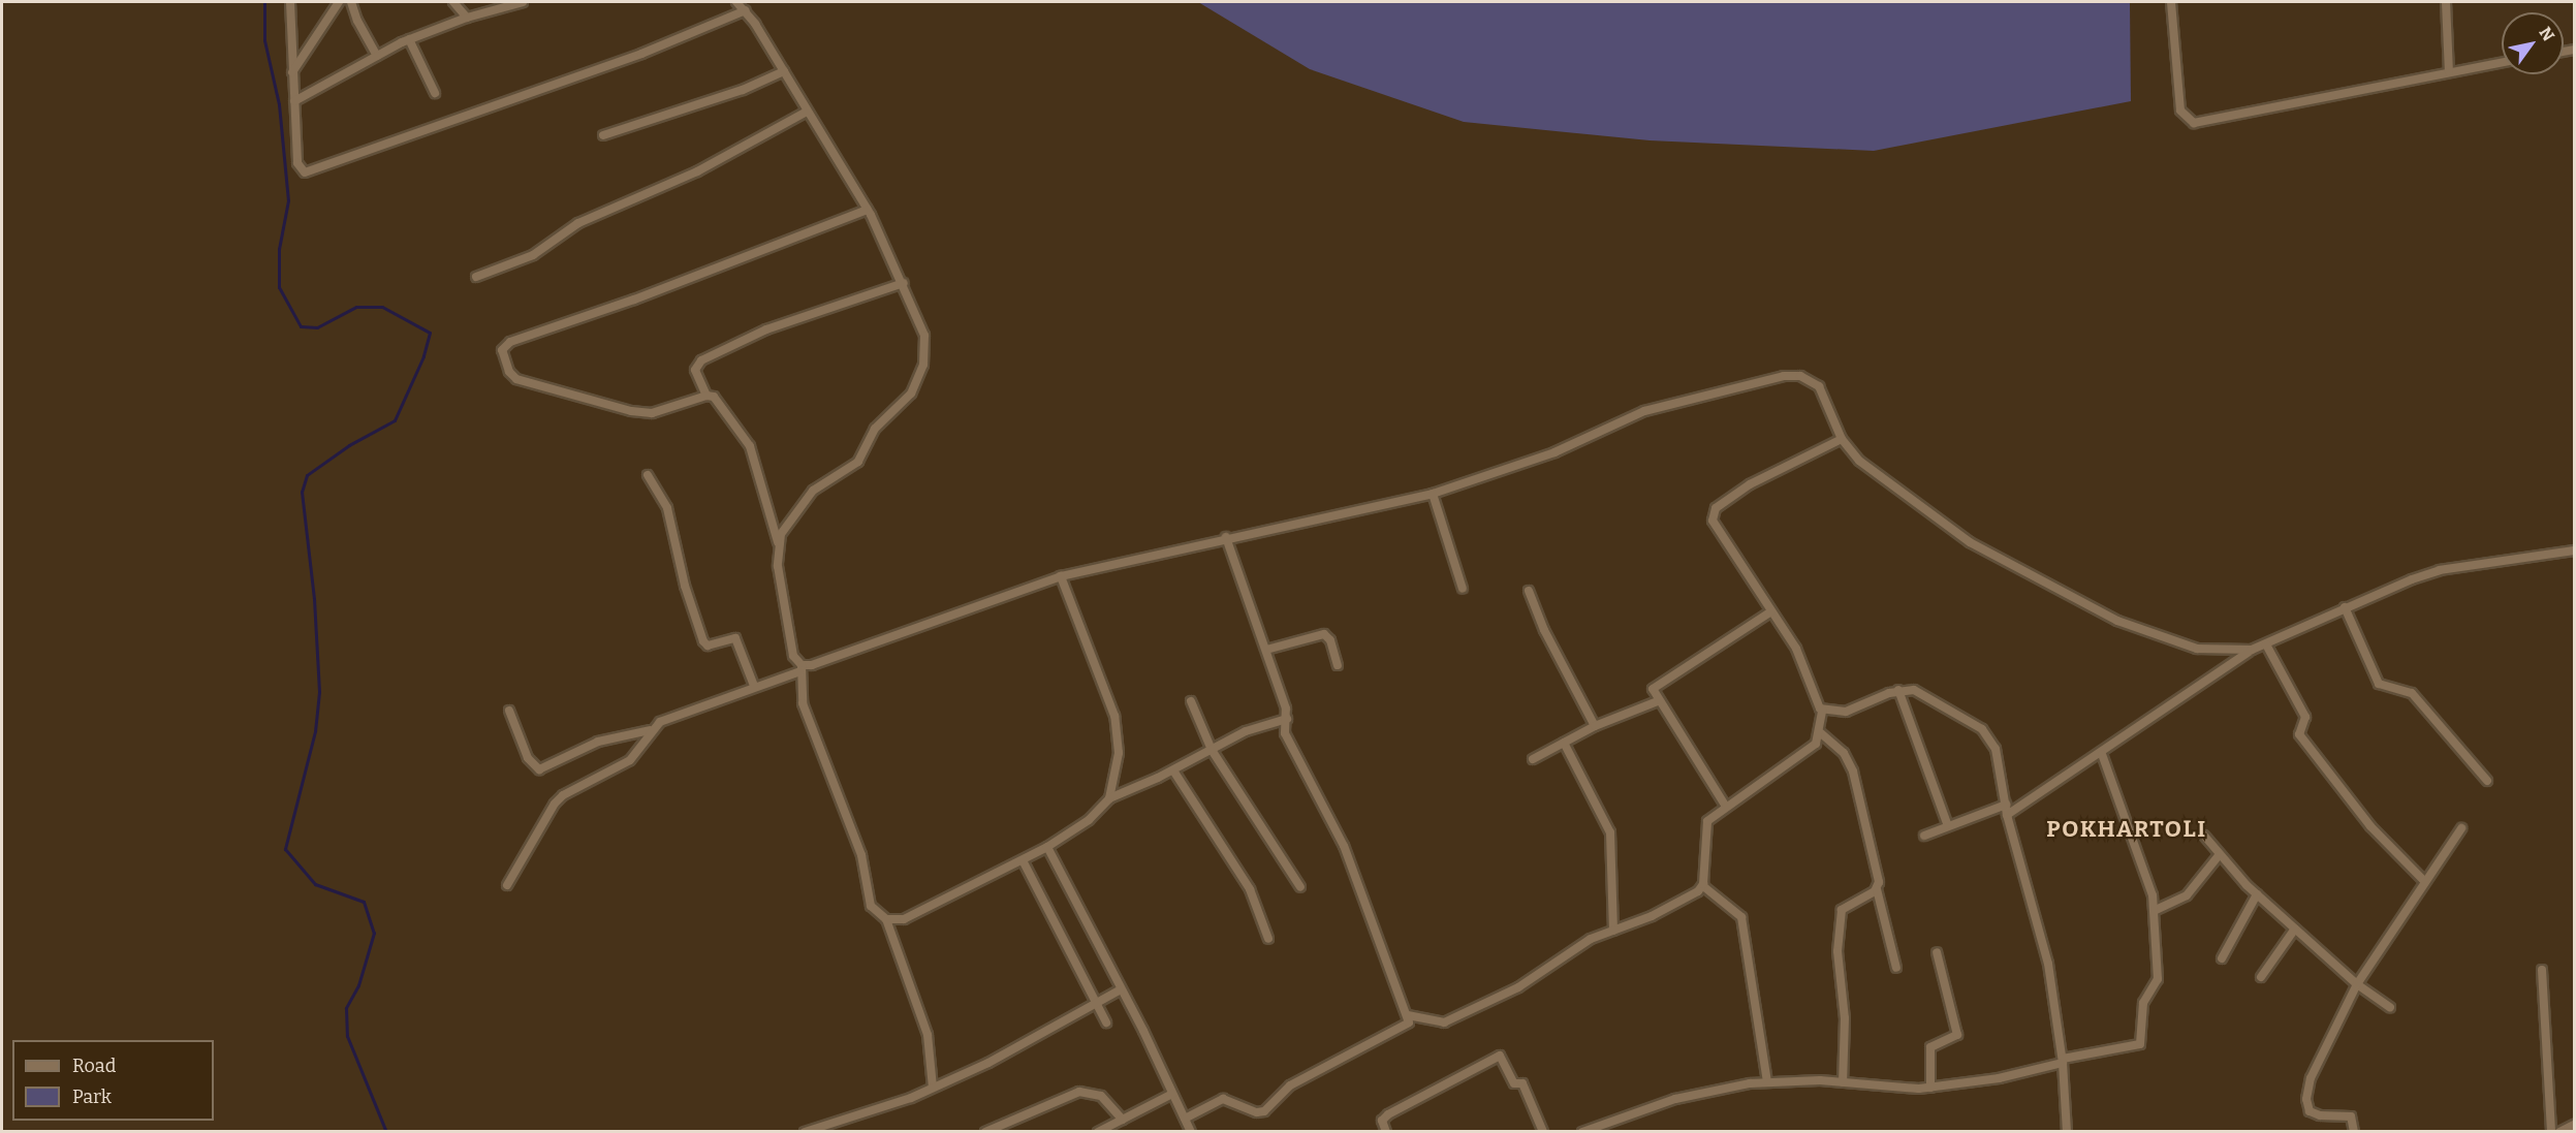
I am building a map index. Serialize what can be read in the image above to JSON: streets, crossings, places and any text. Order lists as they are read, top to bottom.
{
  "districts": ["POKHARTOLI"],
  "legend": ["Road", "Park"],
  "north": "top right"
}
